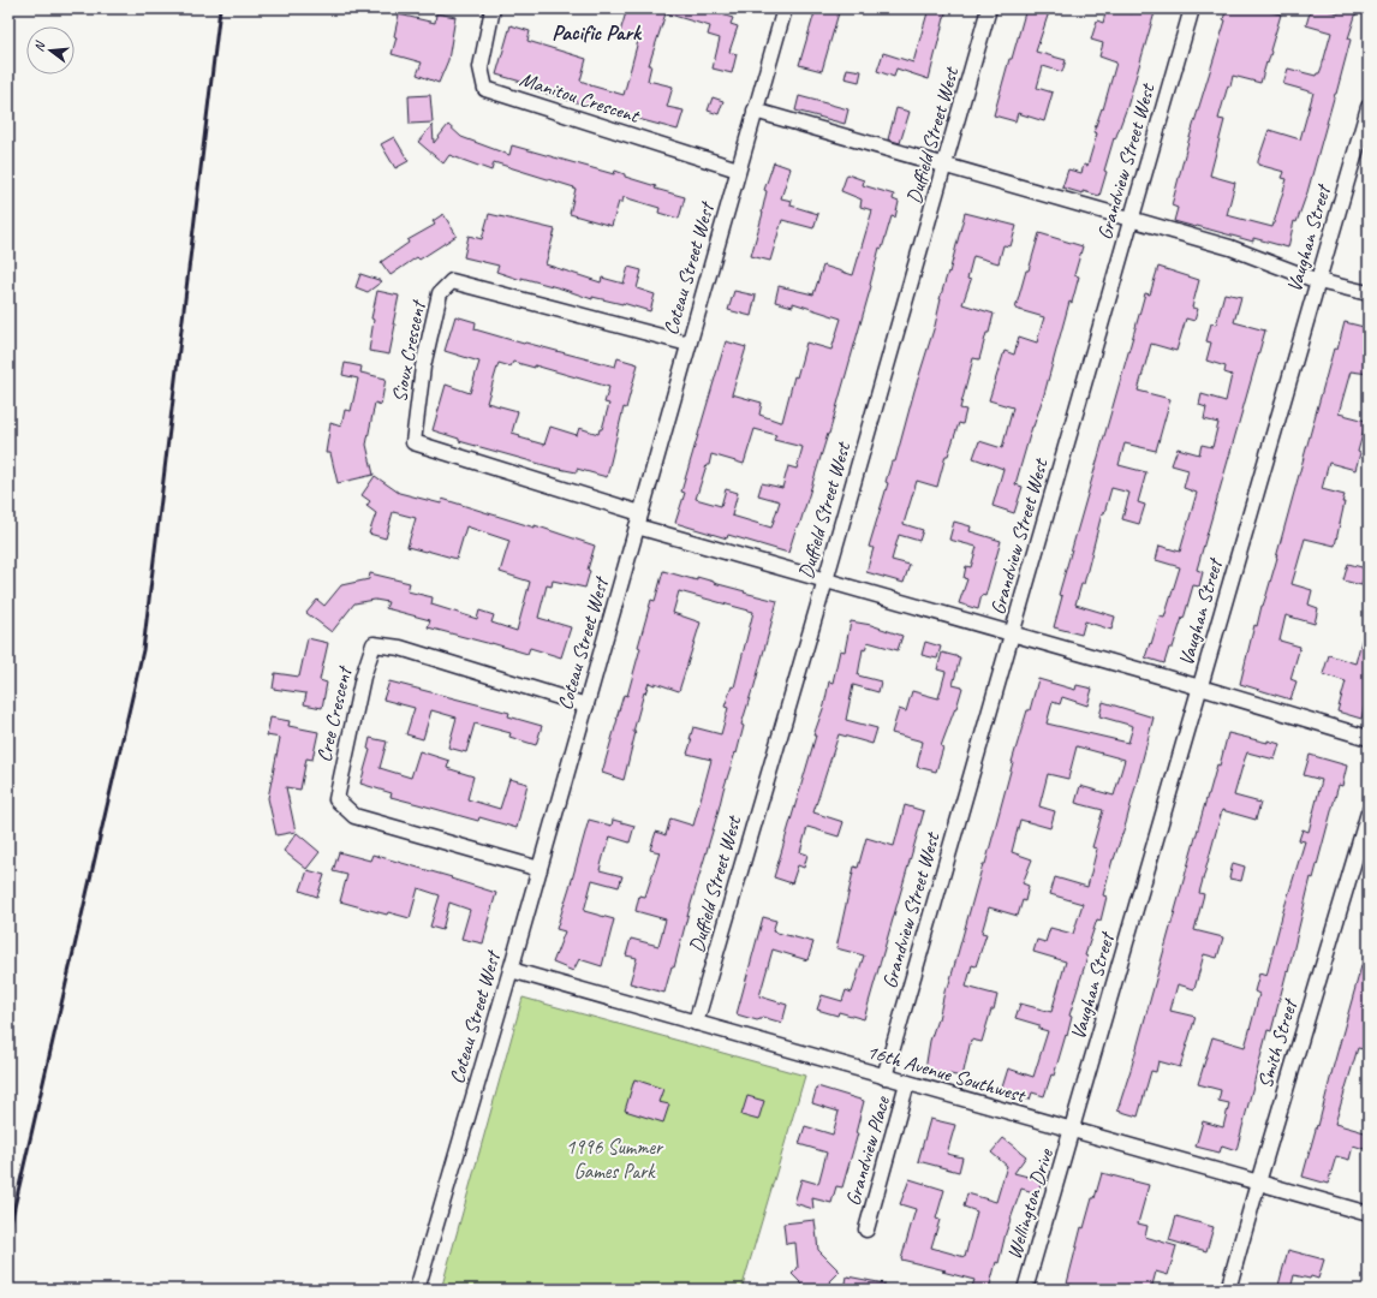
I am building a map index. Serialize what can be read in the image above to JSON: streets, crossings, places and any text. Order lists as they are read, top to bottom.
{
  "streets": {
    "street": [
      "Manitou Crescent",
      "Duffield Street West",
      "Grandview Street West",
      "Vaughan Street",
      "Coteau Street West",
      "Sioux Crescent",
      "Cree Crescent",
      "Smith Street",
      "16th Avenue Southwest",
      "Grandview Place",
      "Wellington Drive"
    ]
  },
  "crossings": [
    ["Manitou Crescent", "Coteau Street West"],
    ["Duffield Street West", "16th Avenue Southwest"],
    ["Grandview Street West", "16th Avenue Southwest"],
    ["Vaughan Street", "16th Avenue Southwest"],
    ["Vaughan Street", "Wellington Drive"],
    ["Coteau Street West", "Sioux Crescent"],
    ["Coteau Street West", "Cree Crescent"],
    ["Coteau Street West", "16th Avenue Southwest"],
    ["Smith Street", "16th Avenue Southwest"],
    ["16th Avenue Southwest", "Grandview Place"],
    ["16th Avenue Southwest", "Wellington Drive"]
  ],
  "districts": ["Pacific Park"],
  "parks": ["1996 Summer Games Park"],
  "north": "left"
}
